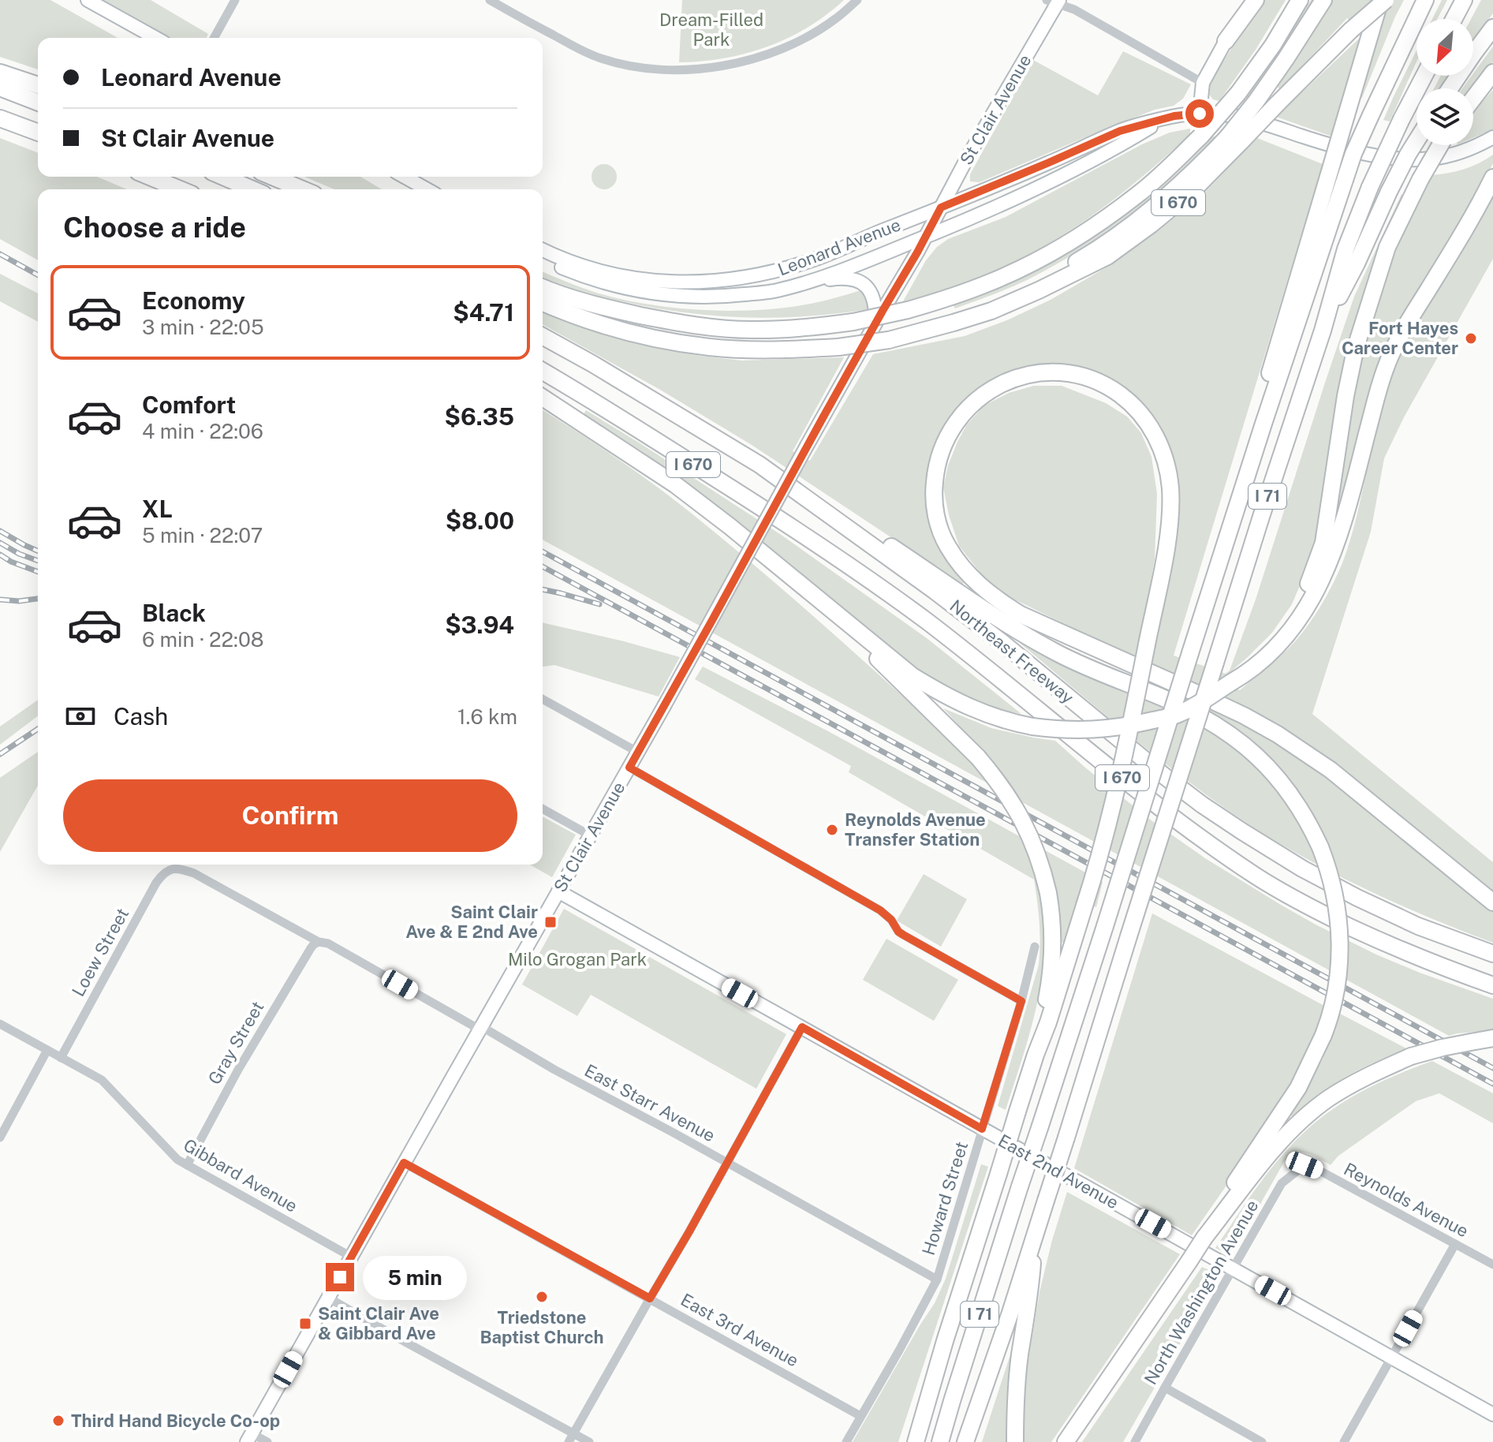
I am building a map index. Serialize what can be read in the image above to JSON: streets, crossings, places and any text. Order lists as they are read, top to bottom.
{
  "streets": {
    "highway": ["I 670", "I 71", "Northeast Freeway"],
    "street": [
      "St Clair Avenue",
      "Leonard Avenue",
      "Loew Street",
      "Gray Street",
      "East Starr Avenue",
      "East 2nd Avenue",
      "Gibbard Avenue",
      "Howard Street",
      "Reynolds Avenue",
      "North Washington Avenue",
      "East 3rd Avenue"
    ]
  },
  "crossings": [
    ["St Clair Avenue", "Leonard Avenue"],
    ["St Clair Avenue", "East Starr Avenue"],
    ["St Clair Avenue", "East 2nd Avenue"],
    ["St Clair Avenue", "Gibbard Avenue"],
    ["St Clair Avenue", "East 3rd Avenue"],
    ["Loew Street", "East Starr Avenue"],
    ["Loew Street", "Gibbard Avenue"],
    ["Gray Street", "East Starr Avenue"],
    ["Gray Street", "Gibbard Avenue"],
    ["East Starr Avenue", "Howard Street"],
    ["East 2nd Avenue", "Howard Street"],
    ["East 2nd Avenue", "North Washington Avenue"],
    ["Howard Street", "East 3rd Avenue"],
    ["Reynolds Avenue", "North Washington Avenue"]
  ],
  "parks": ["Dream-Filled Park", "Milo Grogan Park"],
  "places": {
    "other": [
      "Fort Hayes Career Center",
      "Reynolds Avenue Transfer Station",
      "Triedstone Baptist Church",
      "Third Hand Bicycle Co-op"
    ],
    "transit": ["Saint Clair Ave & E 2nd Ave", "Saint Clair Ave & Gibbard Ave"]
  },
  "north": "bottom left",
  "page": {
    "banner": ["Leonard Avenue", "St Clair Avenue"],
    "heading": "Choose a ride",
    "list": [
      {
        "name": "Economy",
        "note": "3 min · 22:05",
        "value": "$4.71"
      },
      {
        "name": "Comfort",
        "note": "4 min · 22:06",
        "value": "$6.35"
      },
      {
        "name": "XL",
        "note": "5 min · 22:07",
        "value": "$8.00"
      },
      {
        "name": "Black",
        "note": "6 min · 22:08",
        "value": "$3.94"
      }
    ],
    "pay": ["Cash", "1.6 km"],
    "buttons": "Confirm",
    "bubble": "5 min"
  }
}
